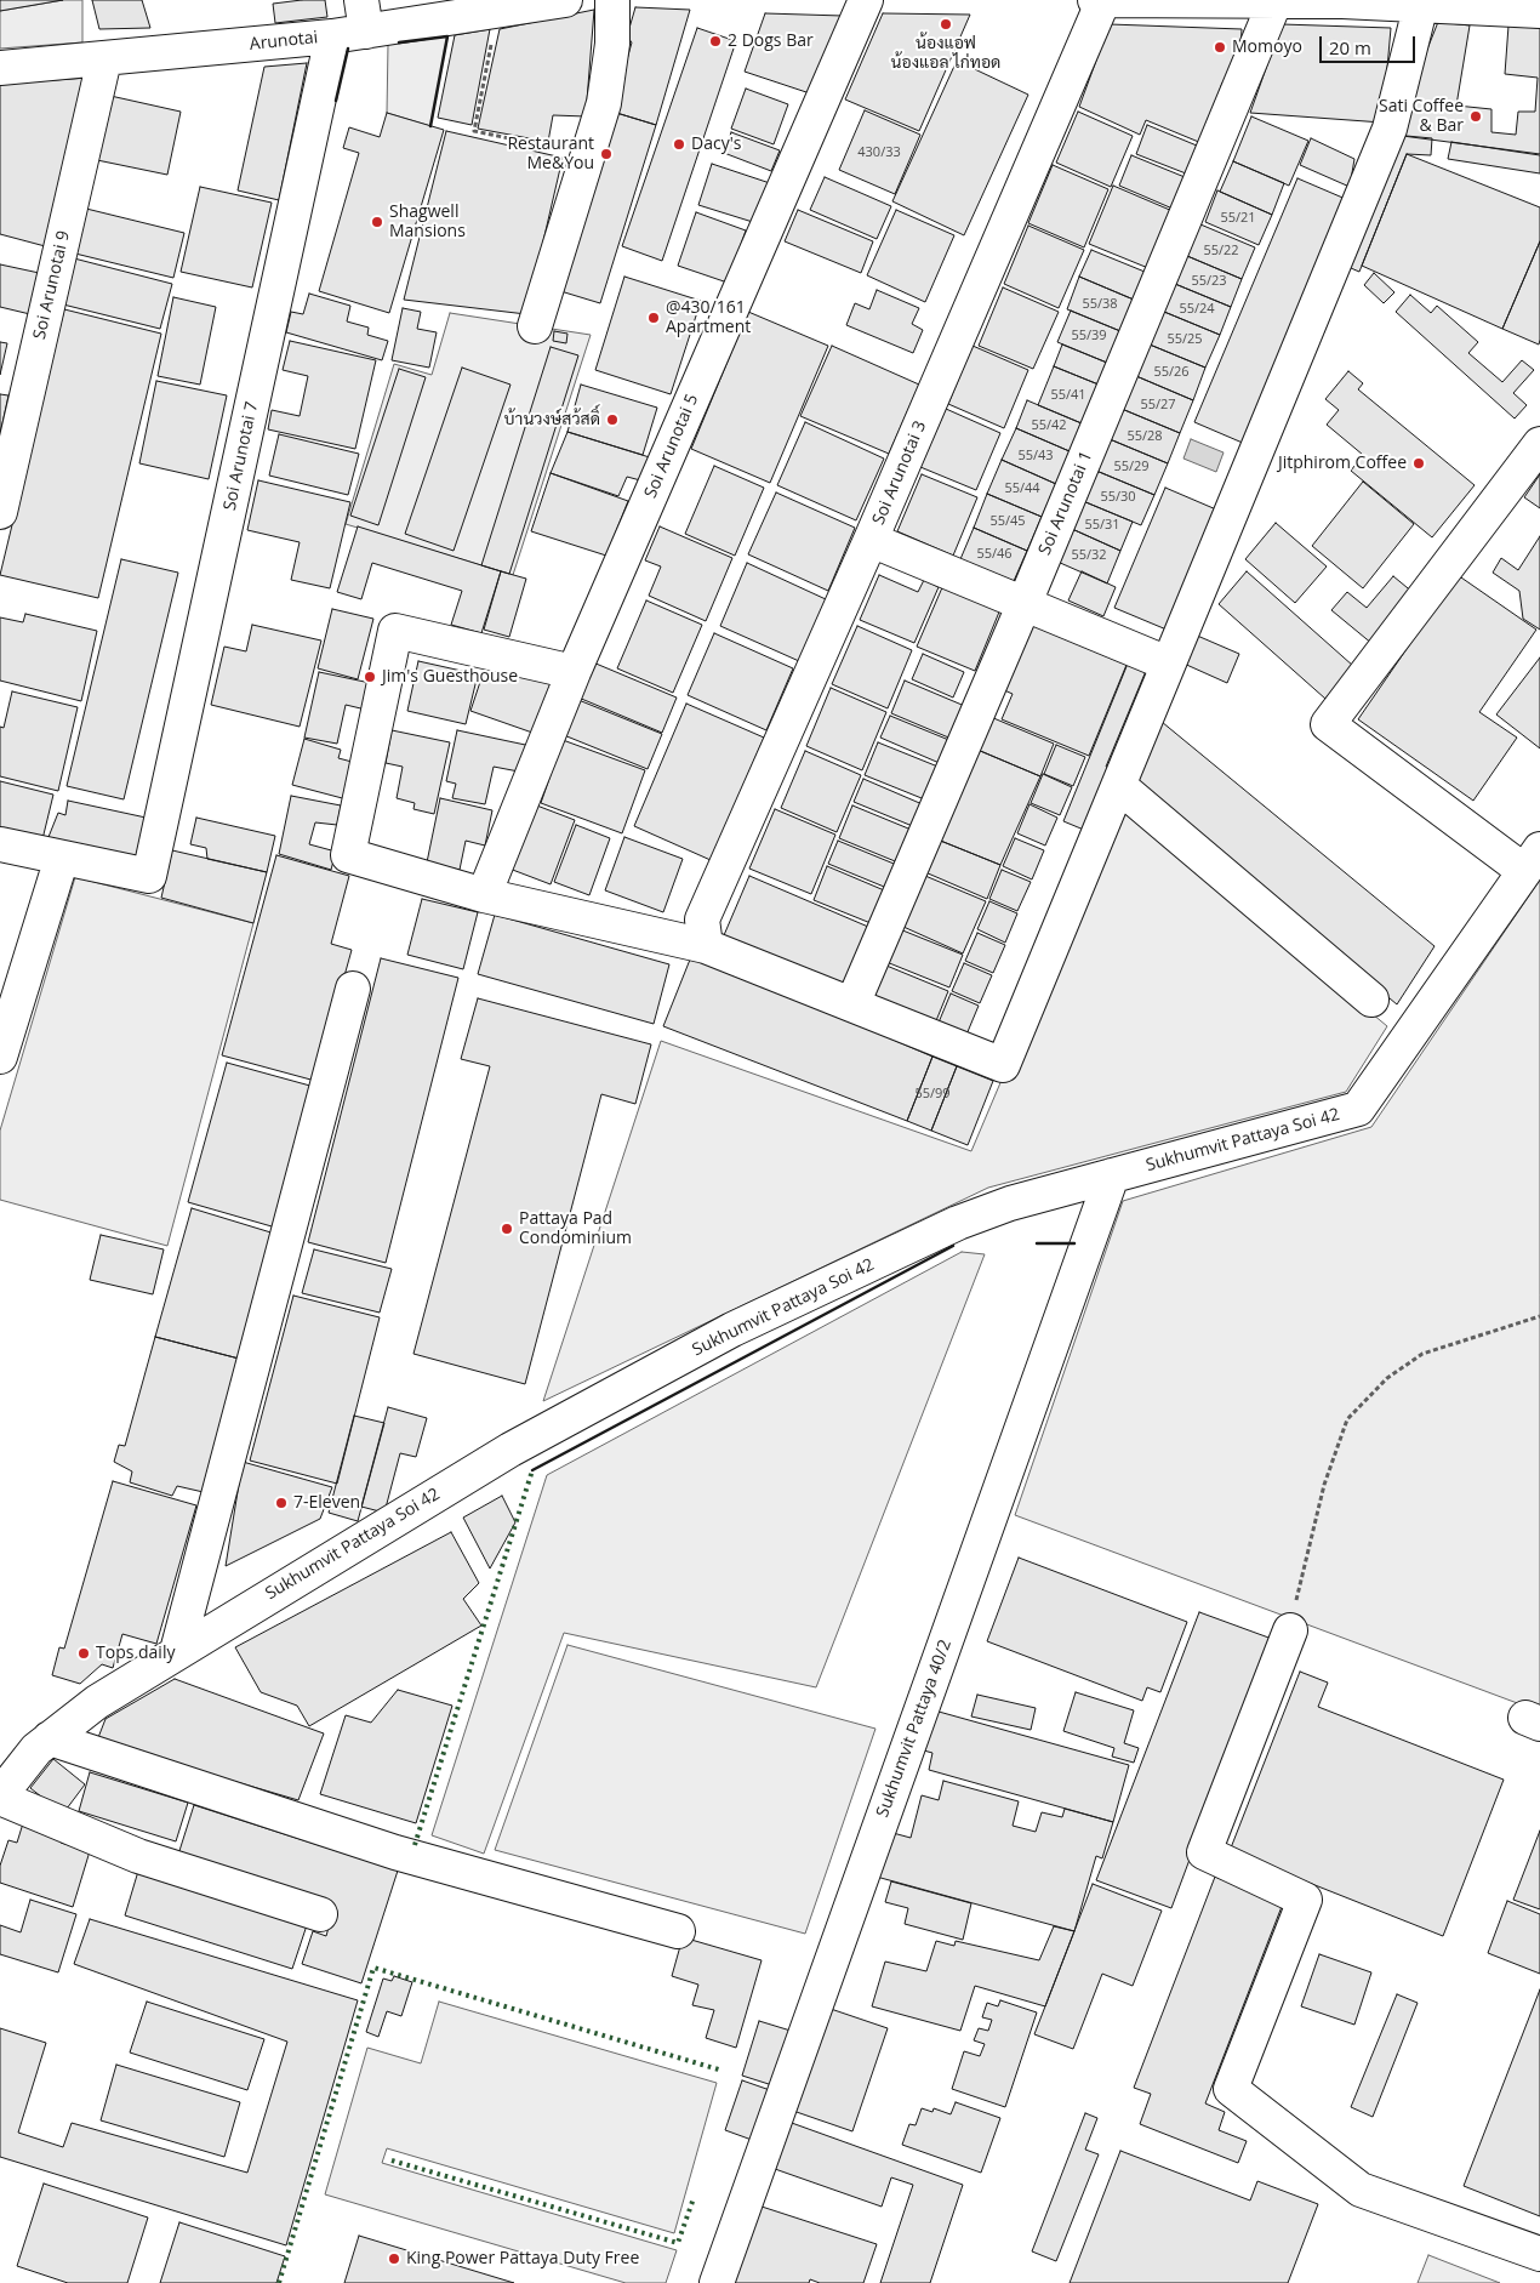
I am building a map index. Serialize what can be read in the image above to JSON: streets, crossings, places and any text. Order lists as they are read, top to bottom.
{
  "streets": {
    "street": [
      "Arunotai",
      "Soi Arunotai 9",
      "Soi Arunotai 5",
      "Soi Arunotai 7",
      "Soi Arunotai 3",
      "Soi Arunotai 1",
      "Sukhumvit Pattaya Soi 42",
      "Sukhumvit Pattaya 40/2"
    ]
  },
  "crossings": [
    ["Arunotai", "Soi Arunotai 9"],
    ["Arunotai", "Soi Arunotai 7"],
    ["Sukhumvit Pattaya Soi 42", "Sukhumvit Pattaya 40/2"]
  ],
  "places": [
    "น้องแอฟ น้องแอล ไก่ทอด",
    "2 Dogs Bar",
    "Momoyo",
    "Sati Coffee & Bar",
    "Dacy's",
    "Restaurant Me&You",
    "Shagwell Mansions",
    "@430/161 Apartment",
    "บ้านวงษ์สว้สดิ์",
    "Jitphirom Coffee",
    "Jim's Guesthouse",
    "Pattaya Pad Condominium",
    "7-Eleven",
    "Tops daily",
    "King Power Pattaya Duty Free"
  ],
  "house_numbers": [
    "430/33",
    "55/21",
    "55/22",
    "55/23",
    "55/38",
    "55/24",
    "55/39",
    "55/25",
    "55/26",
    "55/41",
    "55/27",
    "55/42",
    "55/28",
    "55/43",
    "55/29",
    "55/44",
    "55/30",
    "55/45",
    "55/31",
    "55/46",
    "55/32",
    "55/99"
  ],
  "scale_bar": "20 m"
}
